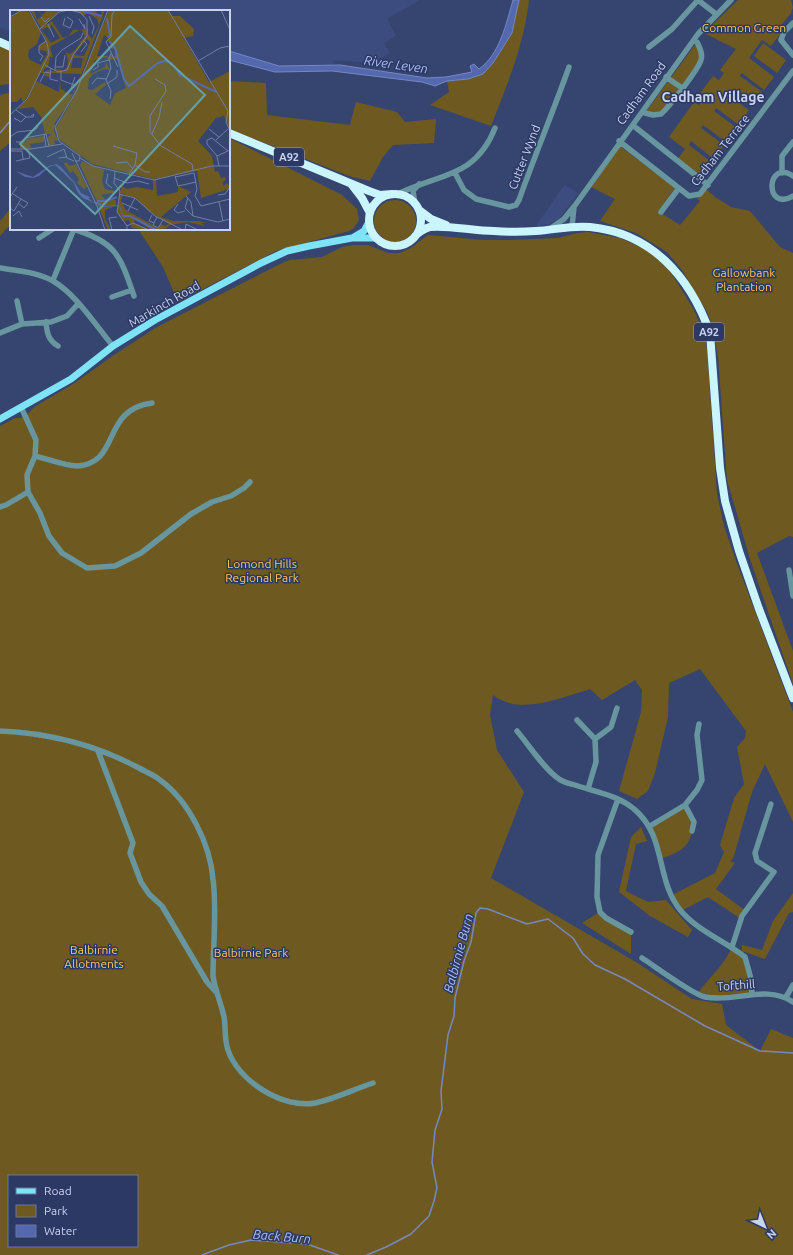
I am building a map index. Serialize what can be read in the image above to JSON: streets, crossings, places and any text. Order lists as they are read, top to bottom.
{
  "streets": {
    "highway": ["A92"],
    "main road": ["Markinch Road"],
    "street": [
      "Cadham Road",
      "Cadham Terrace",
      "Cutter Wynd",
      "Tofthill"
    ]
  },
  "crossings": [
    ["Cadham Road", "A92"],
    ["A92", "Markinch Road"]
  ],
  "districts": ["Cadham Village"],
  "water": ["River Leven", "Balbirnie Burn", "Back Burn"],
  "parks": [
    "Common Green",
    "Gallowbank Plantation",
    "Lomond Hills Regional Park",
    "Balbirnie Allotments",
    "Balbirnie Park"
  ],
  "legend": ["Road", "Park", "Water"],
  "north": "bottom right"
}
